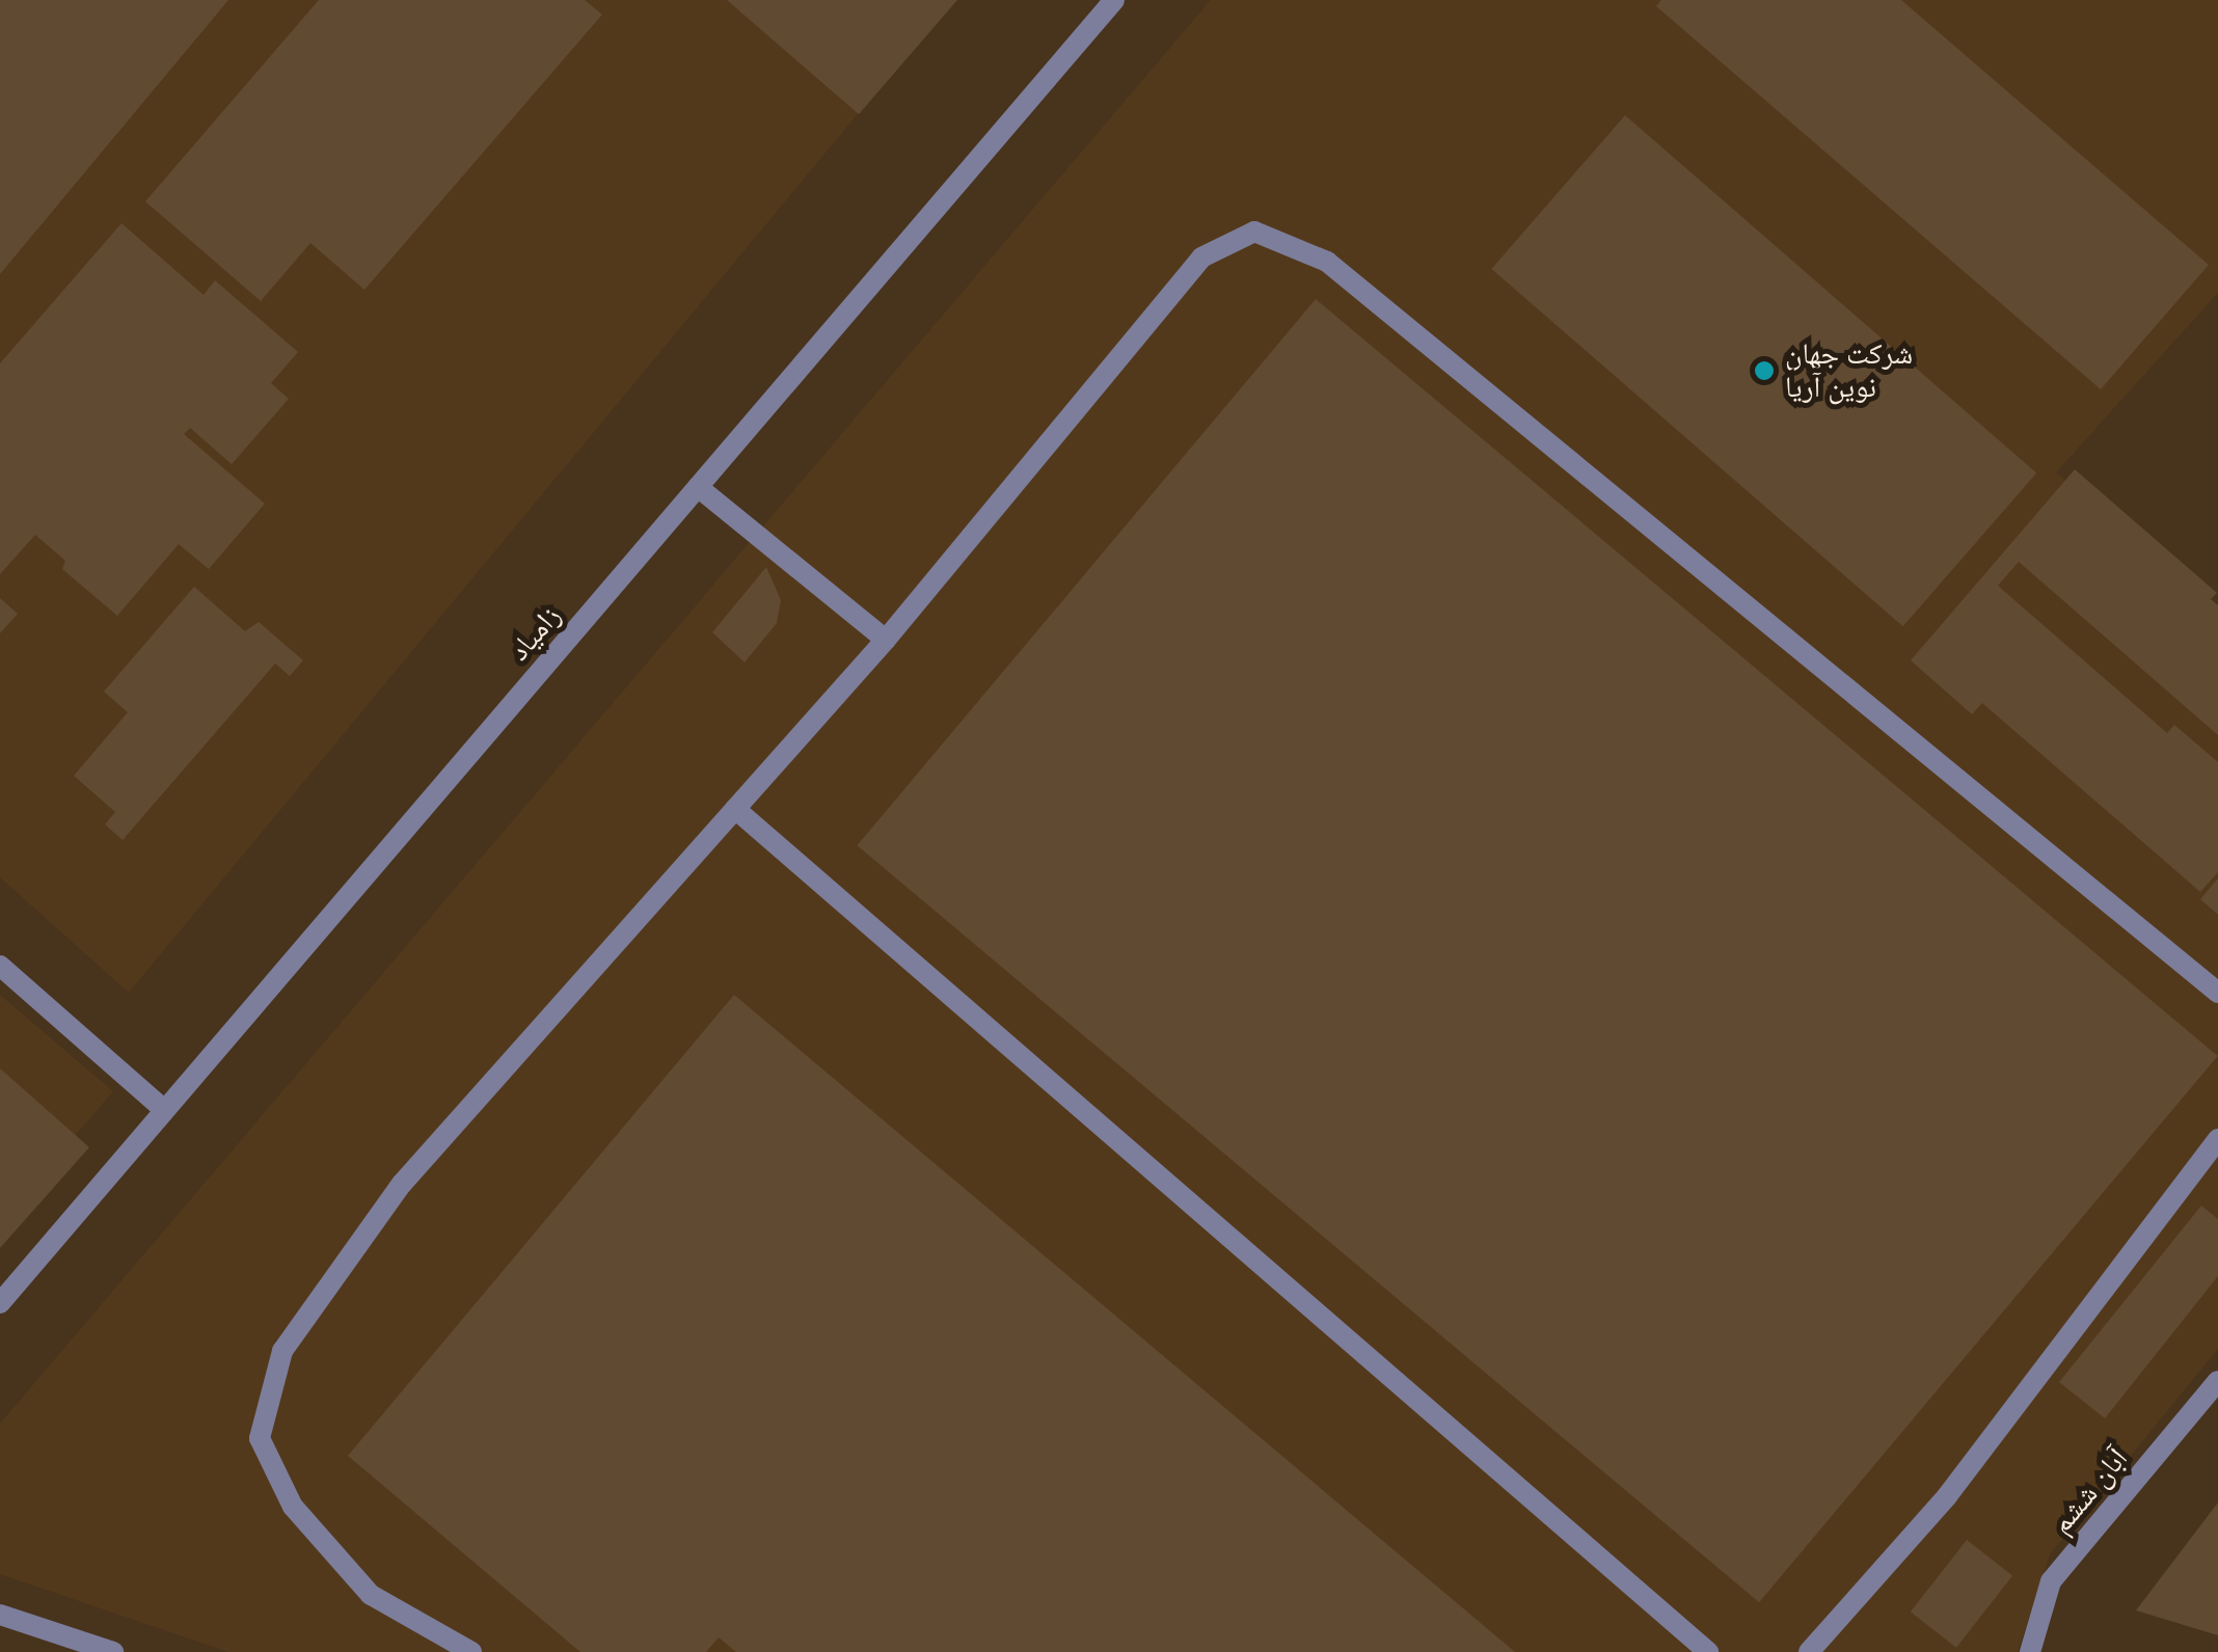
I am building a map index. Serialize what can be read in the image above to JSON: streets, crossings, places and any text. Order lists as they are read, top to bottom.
{
  "streets": {
    "street": ["زامیاد", "آبان ششم"]
  },
  "places": ["شرکت جهان نوین آریا"]
}
